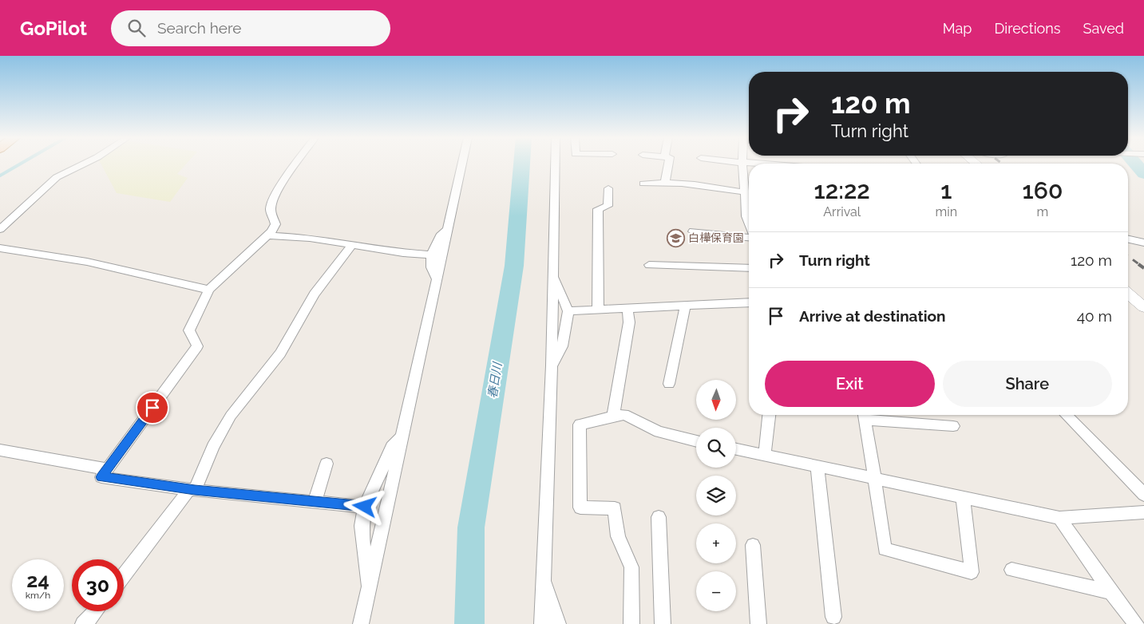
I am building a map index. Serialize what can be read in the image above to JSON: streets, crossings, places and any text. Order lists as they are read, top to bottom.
{
  "water": ["春日川"],
  "places": {
    "school or university": ["白樺保育園"]
  },
  "north": "bottom",
  "page": {
    "header": "GoPilot",
    "search": "Search here",
    "nav": ["Map", "Directions", "Saved"],
    "turn": ["120 m", "Turn right"],
    "eta": [
      "12:22",
      "Arrival",
      "1",
      "min",
      "160",
      "m"
    ],
    "list": [
      {
        "name": "Turn right",
        "value": "120 m"
      },
      {
        "name": "Arrive at destination",
        "value": "40 m"
      }
    ],
    "buttons": ["Exit", "Share"],
    "map_buttons": ["+", "−"],
    "speed": "24 km/h",
    "limit": "30"
  }
}
